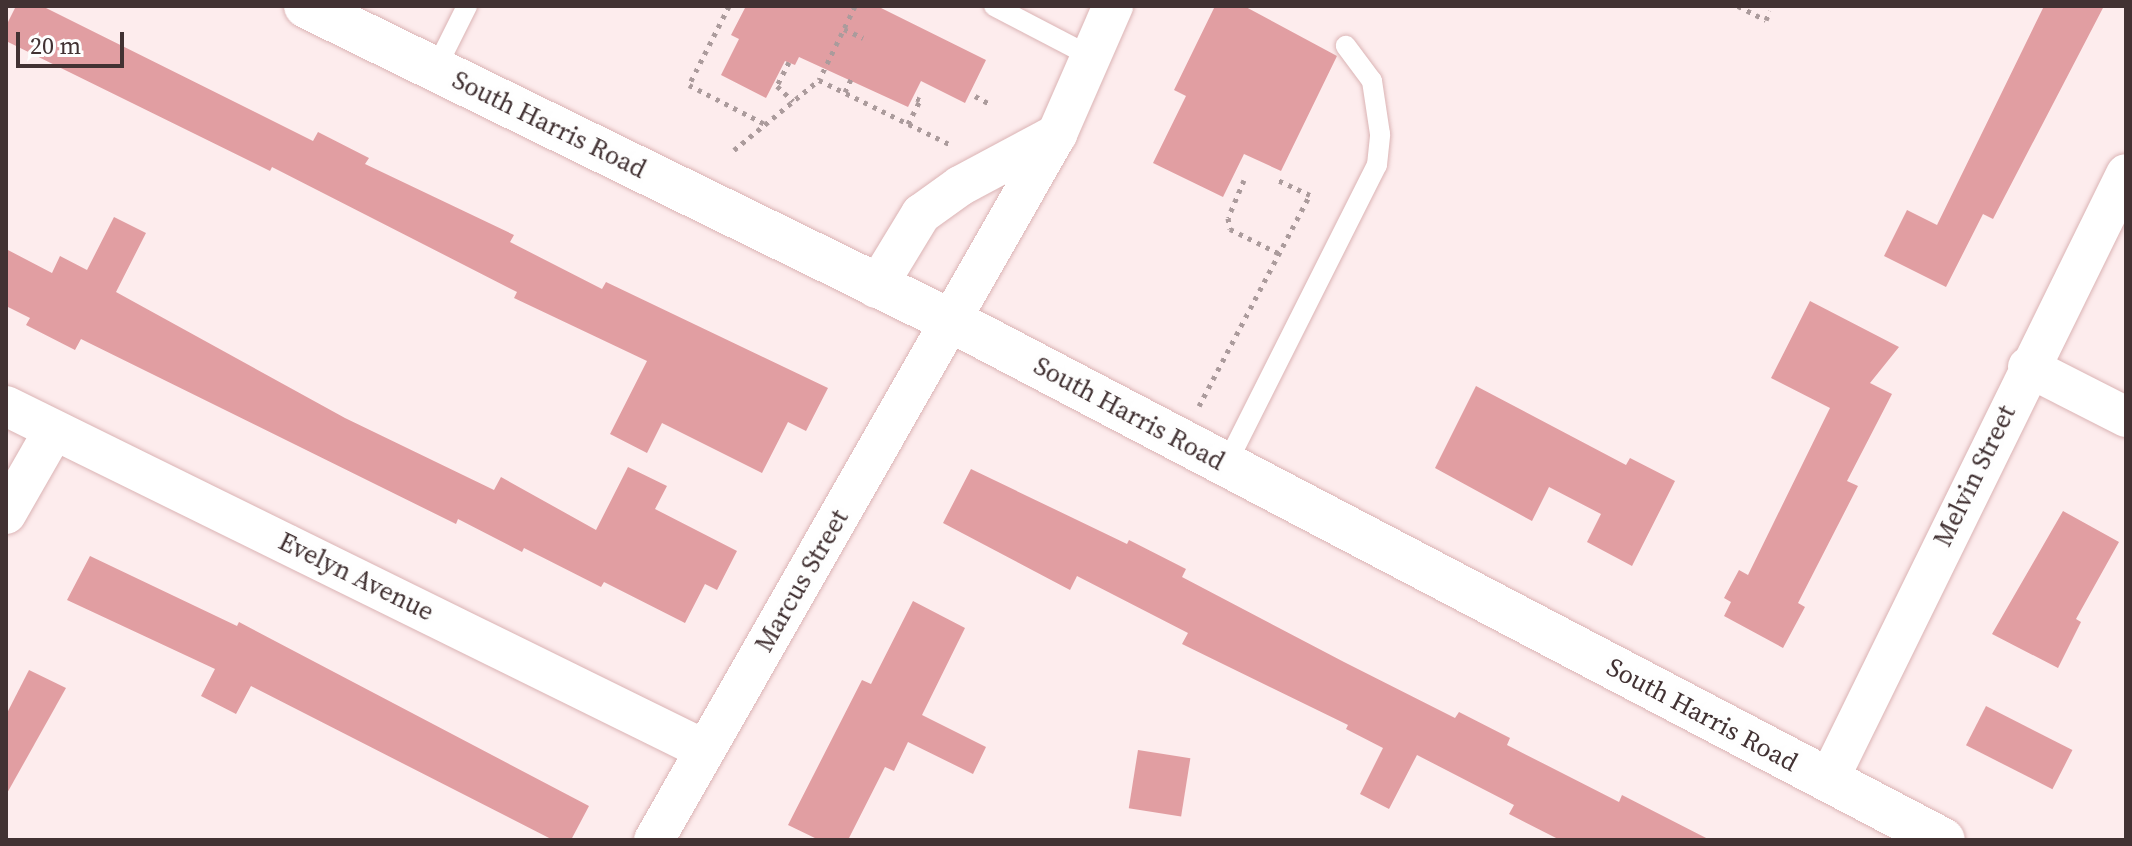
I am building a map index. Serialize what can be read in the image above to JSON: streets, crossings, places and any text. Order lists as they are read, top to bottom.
{
  "streets": {
    "main road": ["South Harris Road"],
    "street": ["Melvin Street", "Evelyn Avenue", "Marcus Street"]
  },
  "crossings": [
    ["South Harris Road", "Melvin Street"],
    ["South Harris Road", "Marcus Street"],
    ["Evelyn Avenue", "Marcus Street"]
  ],
  "scale_bar": "20 m"
}
